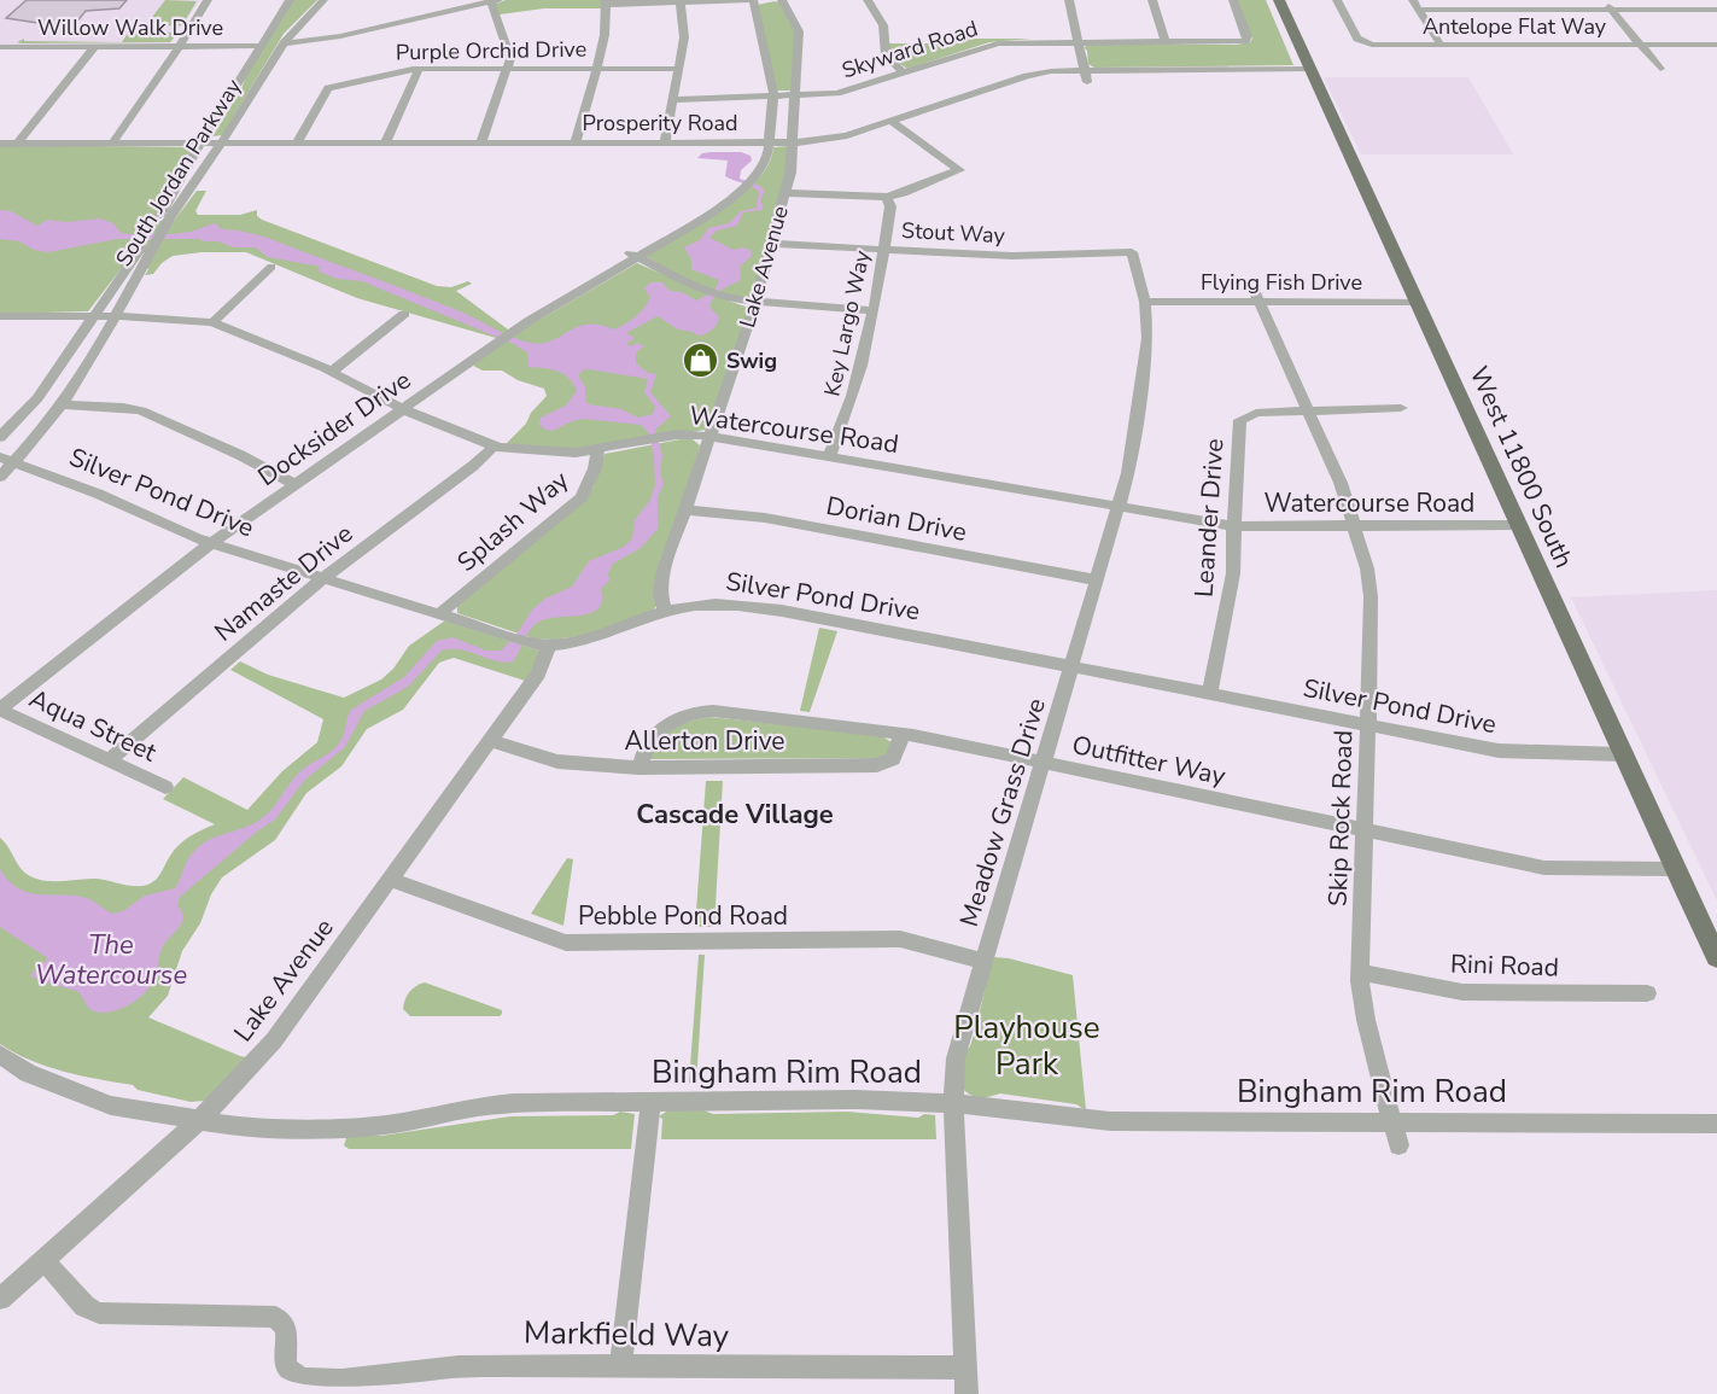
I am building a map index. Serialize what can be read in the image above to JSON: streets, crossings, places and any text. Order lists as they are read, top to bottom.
{
  "streets": {
    "main road": ["West 11800 South"],
    "street": [
      "Antelope Flat Way",
      "Willow Walk Drive",
      "Skyward Road",
      "Purple Orchid Drive",
      "Prosperity Road",
      "South Jordan Parkway",
      "Stout Way",
      "Lake Avenue",
      "Flying Fish Drive",
      "Key Largo Way",
      "Docksider Drive",
      "Watercourse Road",
      "Silver Pond Drive",
      "Leander Drive",
      "Dorian Drive",
      "Splash Way",
      "Namaste Drive",
      "Aqua Street",
      "Allerton Drive",
      "Outfitter Way",
      "Meadow Grass Drive",
      "Skip Rock Road",
      "Pebble Pond Road",
      "Rini Road",
      "Bingham Rim Road",
      "Markfield Way"
    ]
  },
  "crossings": [
    ["Willow Walk Drive", "South Jordan Parkway"],
    ["Skyward Road", "Lake Avenue"],
    ["Purple Orchid Drive", "Prosperity Road"],
    ["Prosperity Road", "South Jordan Parkway"],
    ["Prosperity Road", "Lake Avenue"],
    ["Prosperity Road", "West 11800 South"],
    ["South Jordan Parkway", "Watercourse Road"],
    ["South Jordan Parkway", "Silver Pond Drive"],
    ["Stout Way", "Lake Avenue"],
    ["Stout Way", "Key Largo Way"],
    ["Stout Way", "Meadow Grass Drive"],
    ["Lake Avenue", "Docksider Drive"],
    ["Lake Avenue", "Watercourse Road"],
    ["Lake Avenue", "Silver Pond Drive"],
    ["Lake Avenue", "Dorian Drive"],
    ["Lake Avenue", "Allerton Drive"],
    ["Lake Avenue", "Pebble Pond Road"],
    ["Lake Avenue", "Bingham Rim Road"],
    ["Lake Avenue", "Markfield Way"],
    ["Flying Fish Drive", "West 11800 South"],
    ["Flying Fish Drive", "Meadow Grass Drive"],
    ["Flying Fish Drive", "Skip Rock Road"],
    ["Key Largo Way", "Watercourse Road"],
    ["Docksider Drive", "Watercourse Road"],
    ["Docksider Drive", "Silver Pond Drive"],
    ["Docksider Drive", "Aqua Street"],
    ["Watercourse Road", "West 11800 South"],
    ["Watercourse Road", "Leander Drive"],
    ["Watercourse Road", "Splash Way"],
    ["Watercourse Road", "Namaste Drive"],
    ["Watercourse Road", "Meadow Grass Drive"],
    ["Watercourse Road", "Skip Rock Road"],
    ["West 11800 South", "Silver Pond Drive"],
    ["West 11800 South", "Outfitter Way"],
    ["Silver Pond Drive", "Leander Drive"],
    ["Silver Pond Drive", "Splash Way"],
    ["Silver Pond Drive", "Namaste Drive"],
    ["Silver Pond Drive", "Meadow Grass Drive"],
    ["Silver Pond Drive", "Skip Rock Road"],
    ["Leander Drive", "Skip Rock Road"],
    ["Dorian Drive", "Meadow Grass Drive"],
    ["Namaste Drive", "Aqua Street"],
    ["Allerton Drive", "Outfitter Way"],
    ["Outfitter Way", "Meadow Grass Drive"],
    ["Outfitter Way", "Skip Rock Road"],
    ["Meadow Grass Drive", "Pebble Pond Road"],
    ["Meadow Grass Drive", "Bingham Rim Road"],
    ["Meadow Grass Drive", "Markfield Way"],
    ["Skip Rock Road", "Rini Road"],
    ["Skip Rock Road", "Bingham Rim Road"]
  ],
  "districts": ["Cascade Village"],
  "water": ["The Watercourse"],
  "parks": ["Playhouse Park"],
  "places": {
    "shop": ["Swig"]
  }
}
